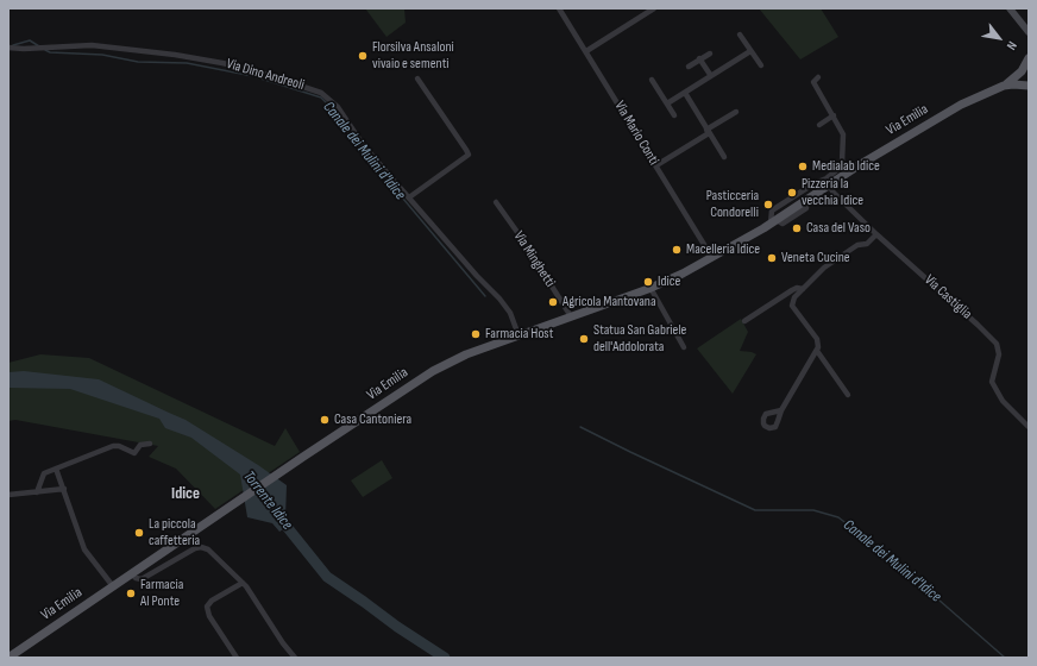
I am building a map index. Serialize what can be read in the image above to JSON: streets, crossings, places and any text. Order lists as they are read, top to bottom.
{
  "streets": {
    "main road": ["Via Emilia"],
    "street": [
      "Via Dino Andreoli",
      "Via Mario Conti",
      "Via Minghetti",
      "Via Castiglia"
    ]
  },
  "crossings": [
    ["Via Dino Andreoli", "Via Emilia"],
    ["Via Emilia", "Via Mario Conti"],
    ["Via Emilia", "Via Minghetti"],
    ["Via Emilia", "Via Castiglia"]
  ],
  "districts": ["Idice"],
  "water": ["Canale dei Mulini d'Idice", "Torrente Idice"],
  "places": [
    "Florsilva Ansaloni vivaio e sementi",
    "Medialab Idice",
    "Pizzeria la vecchia Idice",
    "Pasticceria Condorelli",
    "Casa del Vaso",
    "Macelleria Idice",
    "Veneta Cucine",
    "Idice",
    "Agricola Mantovana",
    "Farmacia Host",
    "Statua San Gabriele dell'Addolorata",
    "Casa Cantoniera",
    "La piccola caffetteria",
    "Farmacia Al Ponte"
  ],
  "north": "bottom right"
}
